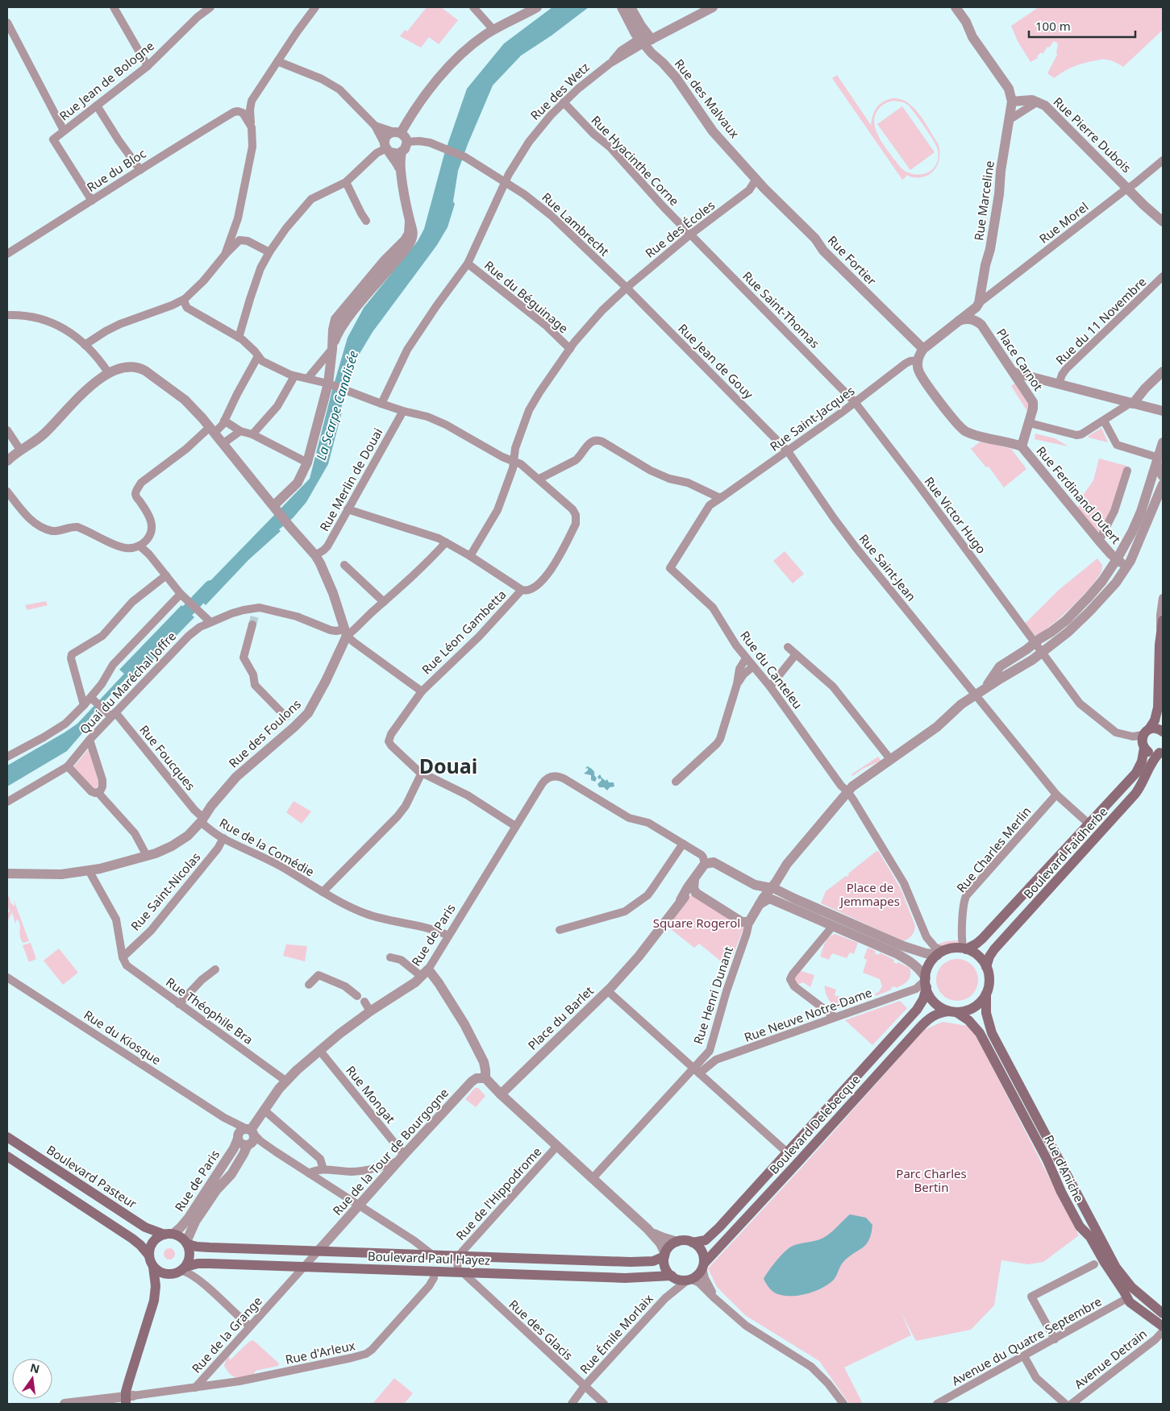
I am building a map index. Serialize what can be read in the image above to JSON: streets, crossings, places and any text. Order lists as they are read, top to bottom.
{
  "streets": {
    "main road": [
      "Boulevard Faidherbe",
      "Boulevard Delebecque",
      "Rue d'Aniche",
      "Boulevard Pasteur",
      "Boulevard Paul Hayez"
    ],
    "street": [
      "Rue Jean de Bologne",
      "Rue des Wetz",
      "Rue des Malvaux",
      "Rue Pierre Dubois",
      "Rue Hyacinthe Corne",
      "Rue du Bloc",
      "Rue Marceline",
      "Rue Morel",
      "Rue Lambrecht",
      "Rue des Écoles",
      "Rue Fortier",
      "Rue du Béguinage",
      "Rue Saint-Thomas",
      "Rue du 11 Novembre",
      "Place Carnot",
      "Rue Jean de Gouy",
      "Rue Saint-Jacques",
      "Rue Merlin de Douai",
      "Rue Ferdinand Dutert",
      "Rue Victor Hugo",
      "Rue Saint-Jean",
      "Rue Léon Gambetta",
      "Rue du Canteleu",
      "Quai du Maréchal Joffre",
      "Rue des Foulons",
      "Rue Foucques",
      "Rue de la Comédie",
      "Rue Charles Merlin",
      "Rue Saint-Nicolas",
      "Rue de Paris",
      "Rue Henri Dunant",
      "Rue Théophile Bra",
      "Rue Neuve Notre-Dame",
      "Place du Barlet",
      "Rue du Kiosque",
      "Rue Mongat",
      "Rue de la Tour de Bourgogne",
      "Rue de l'Hippodrome",
      "Rue des Glacis",
      "Rue Émile Morlaix",
      "Rue de la Grange",
      "Avenue du Quatre Septembre",
      "Rue d'Arleux",
      "Avenue Detrain"
    ]
  },
  "crossings": [
    ["Rue Jean de Bologne", "Rue du Bloc"],
    ["Rue des Wetz", "Rue des Malvaux"],
    ["Rue des Wetz", "Rue Hyacinthe Corne"],
    ["Rue des Wetz", "Rue Lambrecht"],
    ["Rue des Wetz", "Rue du Béguinage"],
    ["Rue des Malvaux", "Rue des Écoles"],
    ["Rue des Malvaux", "Rue Fortier"],
    ["Rue Pierre Dubois", "Rue Marceline"],
    ["Rue Pierre Dubois", "Rue Morel"],
    ["Rue Hyacinthe Corne", "Rue des Écoles"],
    ["Rue Hyacinthe Corne", "Rue Saint-Thomas"],
    ["Rue Marceline", "Rue Morel"],
    ["Rue Lambrecht", "Rue des Écoles"],
    ["Rue Lambrecht", "Rue Jean de Gouy"],
    ["Rue des Écoles", "Rue du Béguinage"],
    ["Rue des Écoles", "Rue Saint-Thomas"],
    ["Rue des Écoles", "Rue Jean de Gouy"],
    ["Rue Saint-Thomas", "Rue Saint-Jacques"],
    ["Rue Saint-Thomas", "Rue Victor Hugo"],
    ["Place Carnot", "Rue Ferdinand Dutert"],
    ["Rue Jean de Gouy", "Rue Saint-Jacques"],
    ["Rue Jean de Gouy", "Rue Saint-Jean"],
    ["Rue Saint-Jacques", "Rue Victor Hugo"],
    ["Rue Saint-Jacques", "Rue Saint-Jean"],
    ["Rue Saint-Jacques", "Rue du Canteleu"],
    ["Rue Victor Hugo", "Boulevard Faidherbe"],
    ["Rue Saint-Jean", "Rue Charles Merlin"],
    ["Rue Saint-Jean", "Boulevard Faidherbe"],
    ["Rue du Canteleu", "Rue Charles Merlin"],
    ["Rue du Canteleu", "Boulevard Faidherbe"],
    ["Rue du Canteleu", "Rue Neuve Notre-Dame"],
    ["Rue du Canteleu", "Boulevard Delebecque"],
    ["Rue du Canteleu", "Rue d'Aniche"],
    ["Quai du Maréchal Joffre", "Rue des Foulons"],
    ["Quai du Maréchal Joffre", "Rue Foucques"],
    ["Rue des Foulons", "Rue Foucques"],
    ["Rue des Foulons", "Rue de la Comédie"],
    ["Rue Foucques", "Rue de la Comédie"],
    ["Rue de la Comédie", "Rue Saint-Nicolas"],
    ["Rue de la Comédie", "Rue de Paris"],
    ["Rue Charles Merlin", "Boulevard Faidherbe"],
    ["Rue Charles Merlin", "Rue Neuve Notre-Dame"],
    ["Rue Charles Merlin", "Boulevard Delebecque"],
    ["Rue Charles Merlin", "Rue d'Aniche"],
    ["Boulevard Faidherbe", "Rue Neuve Notre-Dame"],
    ["Boulevard Faidherbe", "Boulevard Delebecque"],
    ["Boulevard Faidherbe", "Rue d'Aniche"],
    ["Rue Saint-Nicolas", "Rue Théophile Bra"],
    ["Rue de Paris", "Rue Théophile Bra"],
    ["Rue de Paris", "Rue du Kiosque"],
    ["Rue de Paris", "Rue Mongat"],
    ["Rue de Paris", "Boulevard Pasteur"],
    ["Rue de Paris", "Boulevard Paul Hayez"],
    ["Rue Henri Dunant", "Rue Neuve Notre-Dame"],
    ["Rue Henri Dunant", "Place du Barlet"],
    ["Rue Neuve Notre-Dame", "Place du Barlet"],
    ["Rue Neuve Notre-Dame", "Boulevard Delebecque"],
    ["Rue Neuve Notre-Dame", "Rue d'Aniche"],
    ["Place du Barlet", "Boulevard Delebecque"],
    ["Rue du Kiosque", "Rue de la Tour de Bourgogne"],
    ["Rue du Kiosque", "Boulevard Paul Hayez"],
    ["Rue Mongat", "Rue de la Tour de Bourgogne"],
    ["Boulevard Delebecque", "Rue d'Aniche"],
    ["Boulevard Delebecque", "Boulevard Paul Hayez"],
    ["Boulevard Delebecque", "Rue Émile Morlaix"],
    ["Rue de la Tour de Bourgogne", "Boulevard Paul Hayez"],
    ["Rue de la Tour de Bourgogne", "Rue de la Grange"],
    ["Rue d'Aniche", "Avenue du Quatre Septembre"],
    ["Boulevard Pasteur", "Boulevard Paul Hayez"],
    ["Rue de l'Hippodrome", "Boulevard Paul Hayez"],
    ["Boulevard Paul Hayez", "Rue des Glacis"],
    ["Boulevard Paul Hayez", "Rue Émile Morlaix"],
    ["Boulevard Paul Hayez", "Rue de la Grange"],
    ["Boulevard Paul Hayez", "Rue d'Arleux"],
    ["Rue des Glacis", "Rue Émile Morlaix"],
    ["Rue de la Grange", "Rue d'Arleux"]
  ],
  "districts": ["Douai"],
  "water": ["La Scarpe Canalisée"],
  "parks": ["Place de Jemmapes", "Square Rogerol", "Parc Charles Bertin"],
  "scale_bar": "100 m",
  "north": "top"
}
